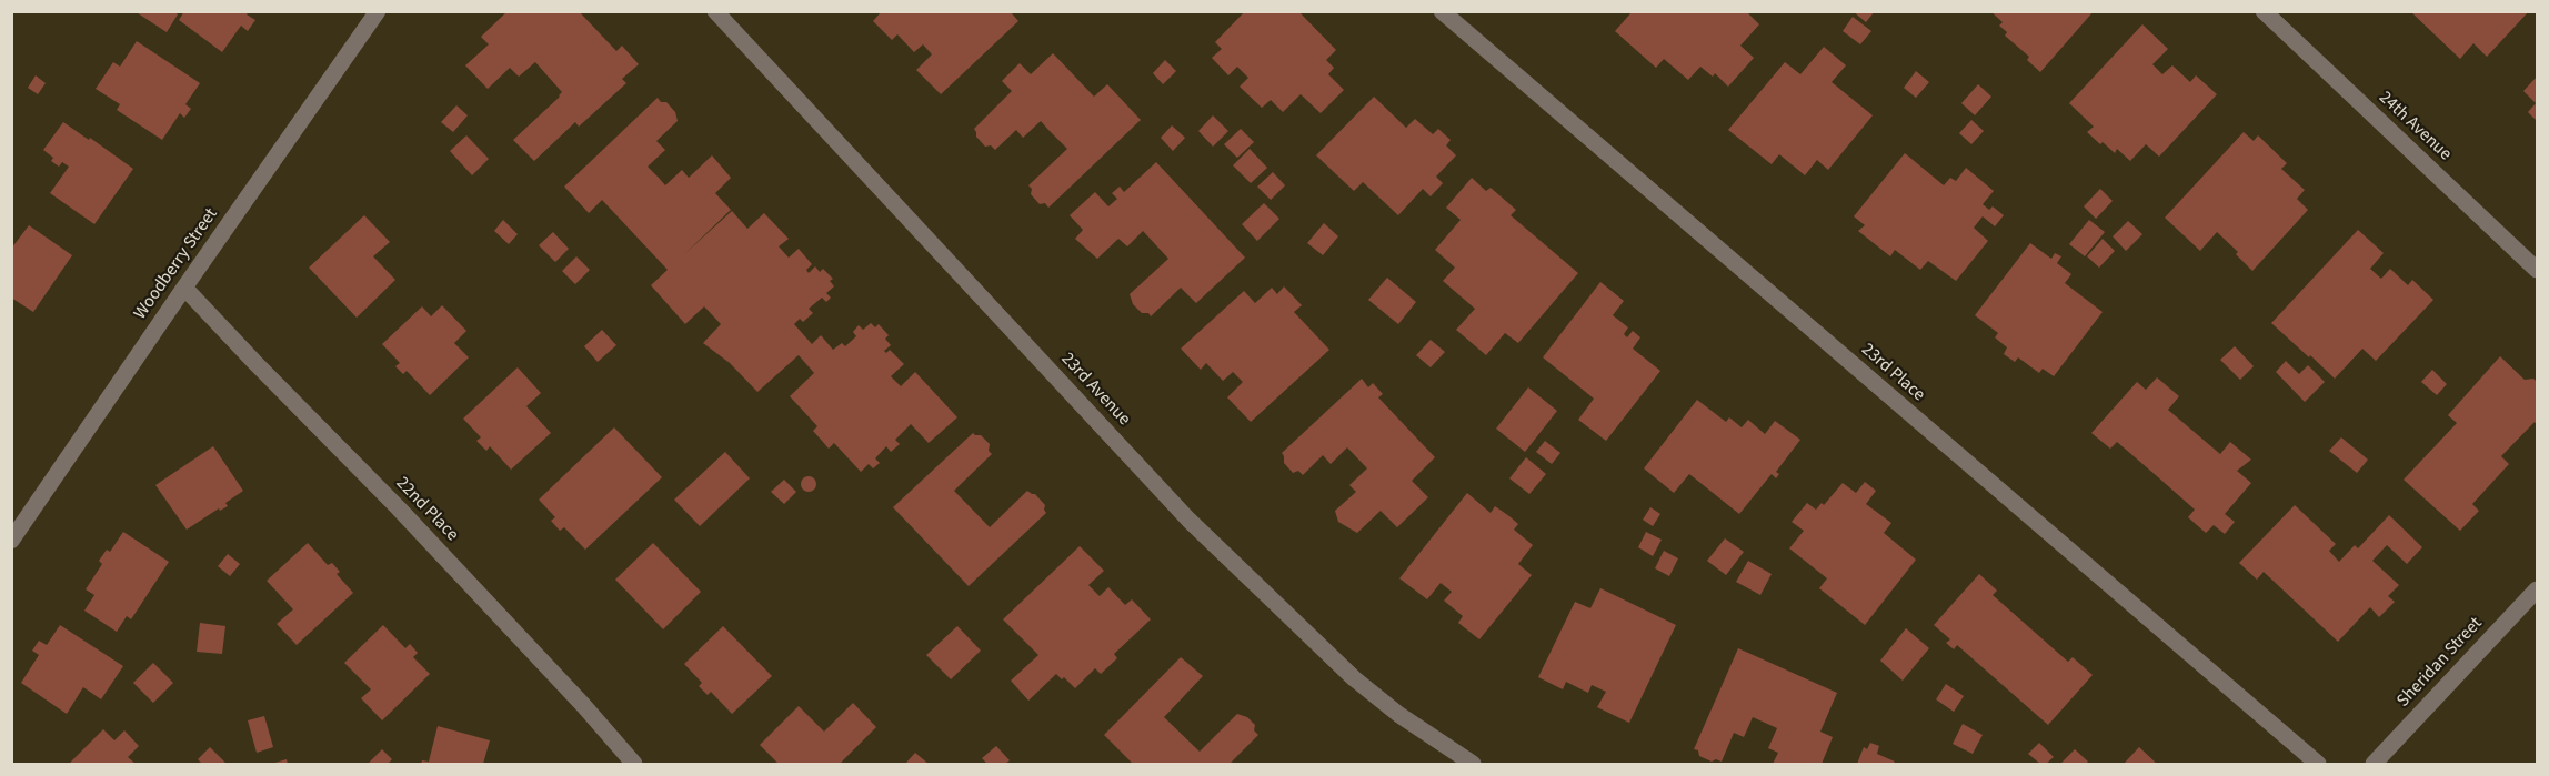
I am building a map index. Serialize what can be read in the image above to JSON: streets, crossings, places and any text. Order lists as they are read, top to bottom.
{
  "streets": {
    "street": [
      "24th Avenue",
      "Woodberry Street",
      "23rd Place",
      "23rd Avenue",
      "22nd Place",
      "Sheridan Street"
    ]
  },
  "crossings": [
    ["Woodberry Street", "22nd Place"]
  ]
}
